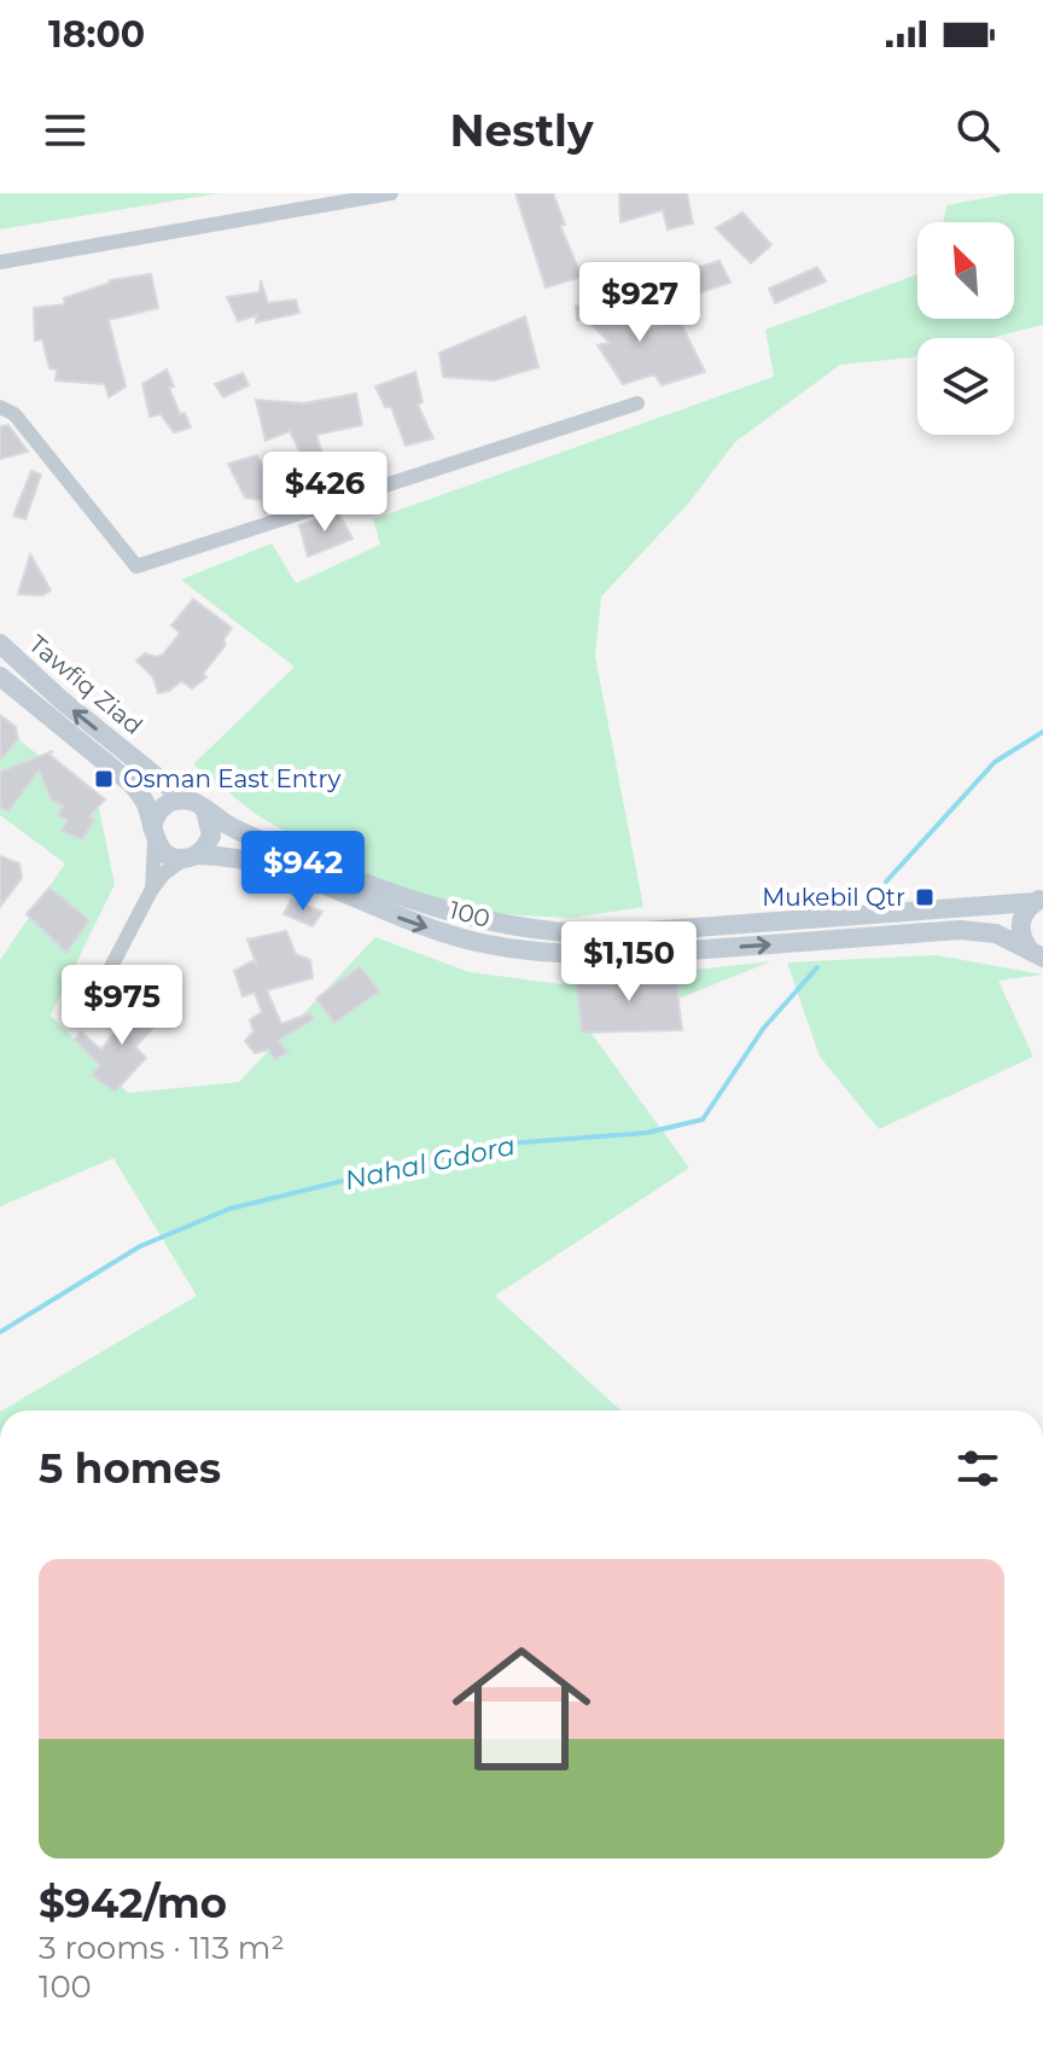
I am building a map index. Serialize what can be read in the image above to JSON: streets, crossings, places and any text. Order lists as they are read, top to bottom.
{
  "streets": {
    "main road": ["Tawfiq Ziad", "100"]
  },
  "crossings": [
    ["Tawfiq Ziad", "100"]
  ],
  "water": ["Nahal Gdora"],
  "places": {
    "transit": ["Osman East Entry", "Mukebil Qtr"]
  },
  "north": "top left",
  "page": {
    "status": "18:00",
    "header": "Nestly",
    "price": [
      "$927",
      "$426",
      "$942",
      "$1,150",
      "$975"
    ],
    "heading": "5 homes",
    "list": [
      {
        "name": "$942/mo",
        "note": "3 rooms · 113 m² · 100"
      }
    ]
  }
}
